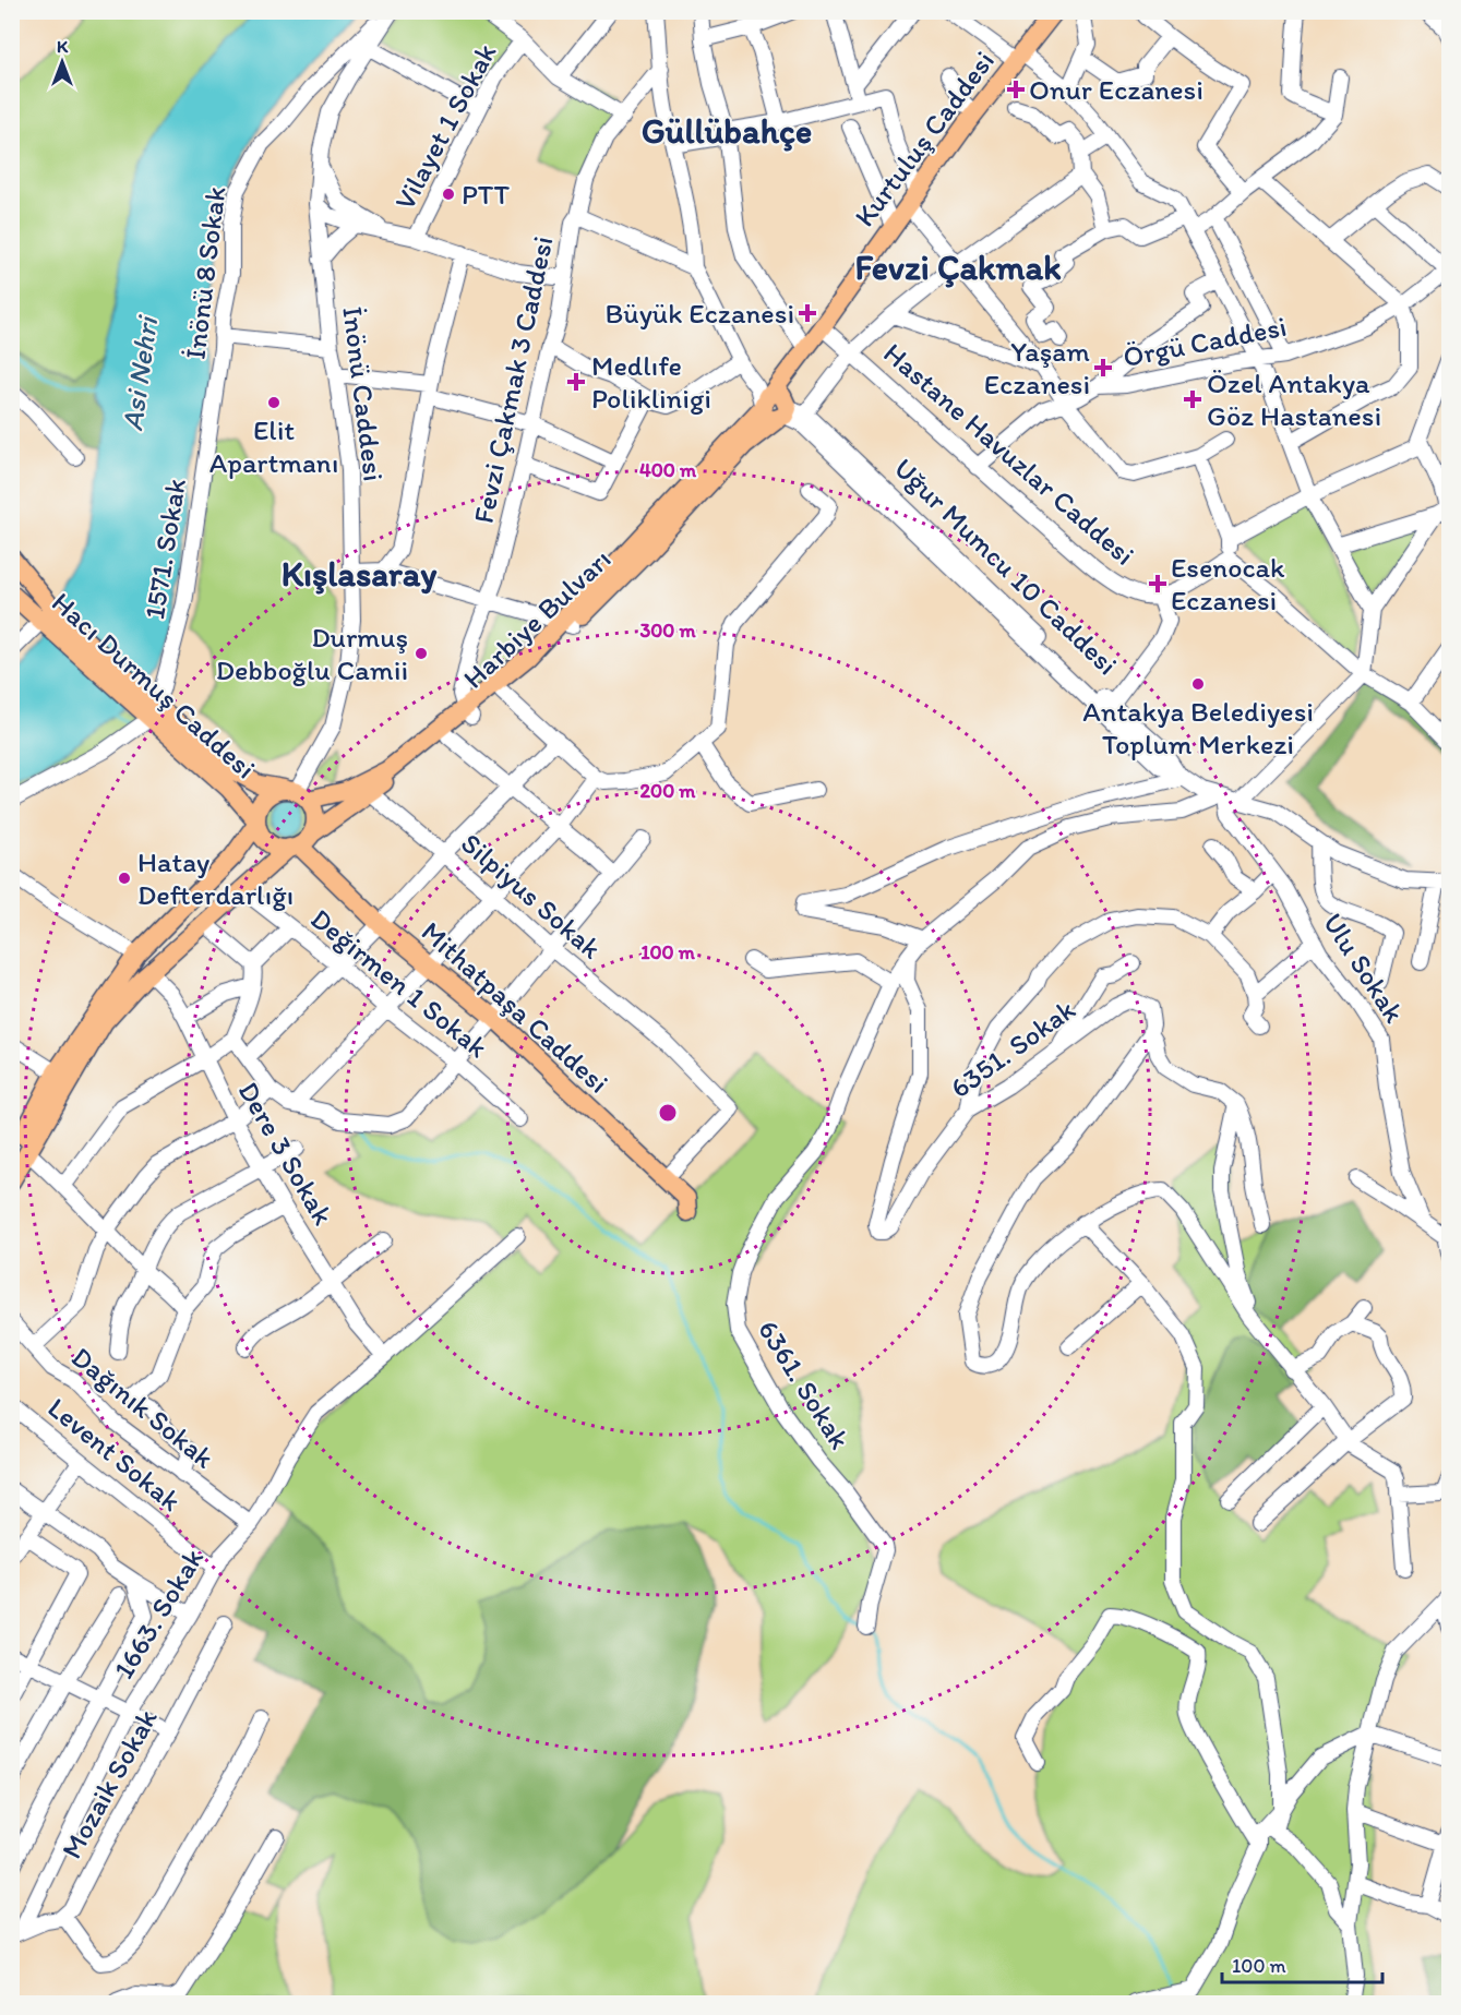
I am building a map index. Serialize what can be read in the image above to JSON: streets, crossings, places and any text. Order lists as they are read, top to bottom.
{
  "streets": {
    "main road": [
      "Kurtuluş Caddesi",
      "Uğur Mumcu 10 Caddesi",
      "Harbiye Bulvarı",
      "Hacı Durmuş Caddesi",
      "Mithatpaşa Caddesi"
    ],
    "street": [
      "Vilayet 1 Sokak",
      "İnönü 8 Sokak",
      "Örgü Caddesi",
      "Fevzi Çakmak 3 Caddesi",
      "İnönü Caddesi",
      "Hastane Havuzlar Caddesi",
      "1571. Sokak",
      "Silpiyus Sokak",
      "Ulu Sokak",
      "Değirmen 1 Sokak",
      "6351. Sokak",
      "Dere 3 Sokak",
      "6361. Sokak",
      "Dağınık Sokak",
      "Levent Sokak",
      "1663. Sokak",
      "Mozaik Sokak"
    ]
  },
  "crossings": [
    ["Kurtuluş Caddesi", "Hastane Havuzlar Caddesi"],
    ["Kurtuluş Caddesi", "Uğur Mumcu 10 Caddesi"],
    ["Kurtuluş Caddesi", "Harbiye Bulvarı"],
    ["İnönü 8 Sokak", "İnönü Caddesi"],
    ["İnönü 8 Sokak", "1571. Sokak"],
    ["Örgü Caddesi", "Hastane Havuzlar Caddesi"],
    ["Fevzi Çakmak 3 Caddesi", "Harbiye Bulvarı"],
    ["İnönü Caddesi", "Harbiye Bulvarı"],
    ["İnönü Caddesi", "Hacı Durmuş Caddesi"],
    ["İnönü Caddesi", "Mithatpaşa Caddesi"],
    ["1571. Sokak", "Hacı Durmuş Caddesi"],
    ["Uğur Mumcu 10 Caddesi", "Harbiye Bulvarı"],
    ["Uğur Mumcu 10 Caddesi", "Ulu Sokak"],
    ["Harbiye Bulvarı", "Hacı Durmuş Caddesi"],
    ["Harbiye Bulvarı", "Silpiyus Sokak"],
    ["Harbiye Bulvarı", "Değirmen 1 Sokak"],
    ["Harbiye Bulvarı", "Mithatpaşa Caddesi"],
    ["Harbiye Bulvarı", "Dere 3 Sokak"],
    ["Hacı Durmuş Caddesi", "Mithatpaşa Caddesi"],
    ["Silpiyus Sokak", "Mithatpaşa Caddesi"],
    ["6351. Sokak", "6361. Sokak"],
    ["Dere 3 Sokak", "1663. Sokak"],
    ["Dağınık Sokak", "1663. Sokak"],
    ["Levent Sokak", "1663. Sokak"]
  ],
  "districts": ["Güllübahçe", "Fevzi Çakmak", "Kışlasaray"],
  "water": ["Asi Nehri"],
  "places": {
    "health": [
      "Onur Eczanesi",
      "Büyük Eczanesi",
      "Yaşam Eczanesi",
      "Medlıfe Poliklinigi",
      "Özel Antakya Göz Hastanesi",
      "Esenocak Eczanesi"
    ],
    "other": [
      "PTT",
      "Elit Apartmanı",
      "Durmuş Debboğlu Camii",
      "Antakya Belediyesi Toplum Merkezi",
      "Hatay Defterdarlığı"
    ]
  },
  "scale_bar": "100 m",
  "north": "top",
  "rings": [
    "400 m",
    "300 m",
    "200 m",
    "100 m"
  ]
}
